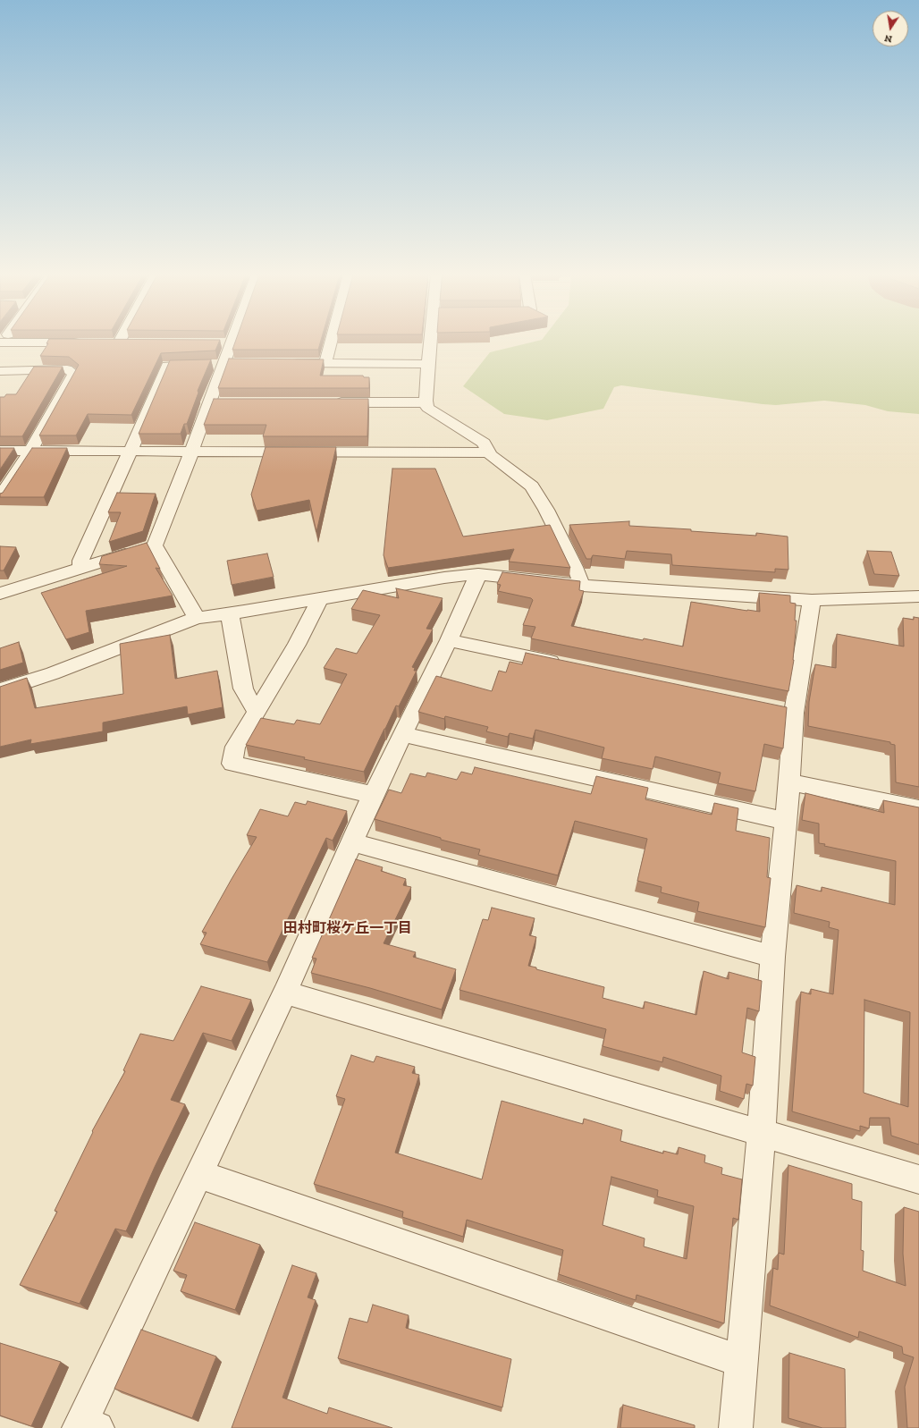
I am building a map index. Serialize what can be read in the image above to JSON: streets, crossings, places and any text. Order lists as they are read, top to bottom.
{
  "districts": ["田村町桜ケ丘一丁目"],
  "north": "bottom"
}
